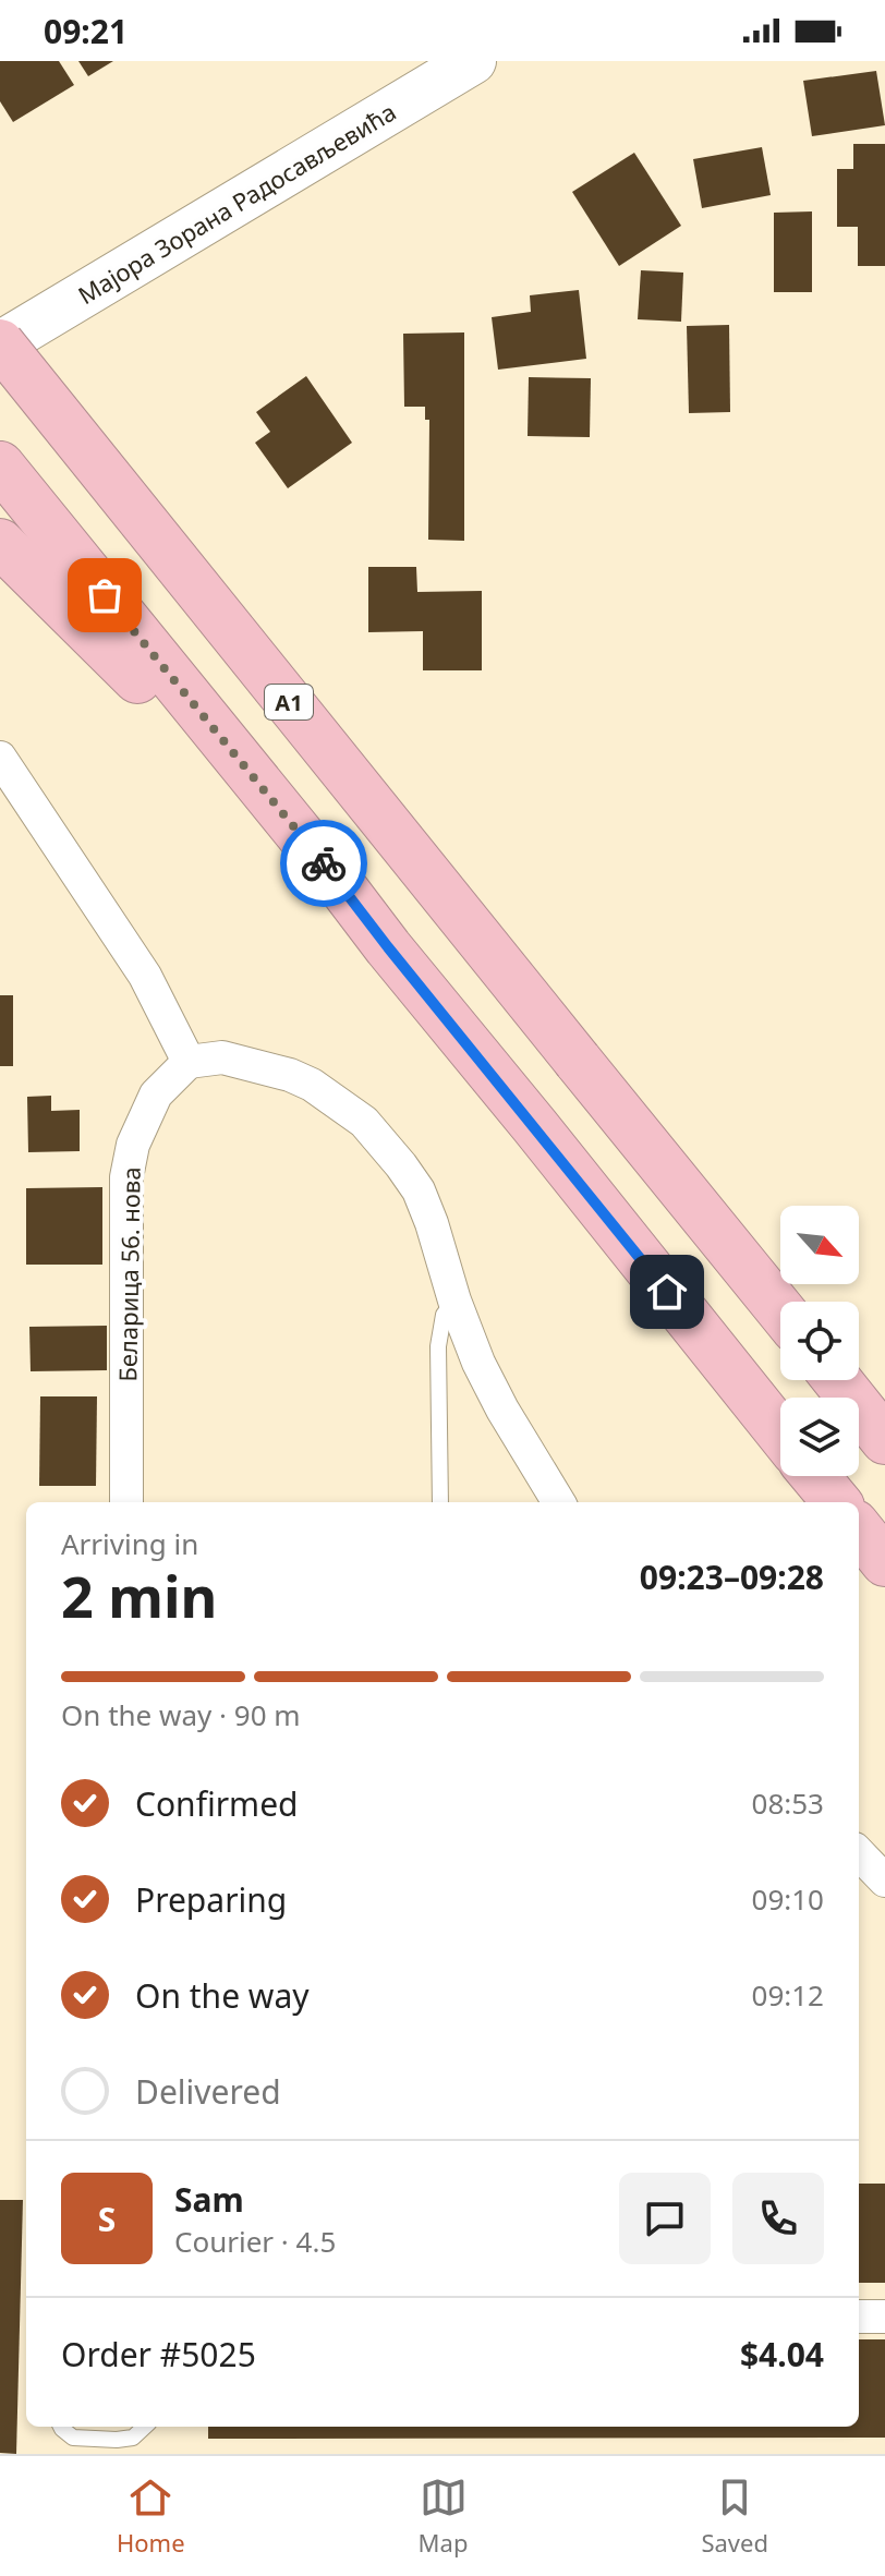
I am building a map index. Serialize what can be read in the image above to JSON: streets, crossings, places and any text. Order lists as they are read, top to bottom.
{
  "streets": {
    "highway": ["A1"],
    "main road": ["Мајора Зорана Радосављевића"],
    "street": ["Беларица 56. нова"]
  },
  "crossings": [
    ["Мајора Зорана Радосављевића", "A1"]
  ],
  "north": "bottom right",
  "page": {
    "status": "09:21",
    "heading": ["2 min", "Arriving in", "09:23–09:28"],
    "panel": [
      "Sam",
      "Courier · 4.5",
      "Order #5025",
      "$4.04"
    ],
    "bar": "On the way · 90 m",
    "list": [
      ["Confirmed", "08:53"],
      ["Preparing", "09:10"],
      ["On the way", "09:12"],
      "Delivered"
    ],
    "round": "S",
    "tabs": ["Home", "Map", "Saved"]
  }
}
